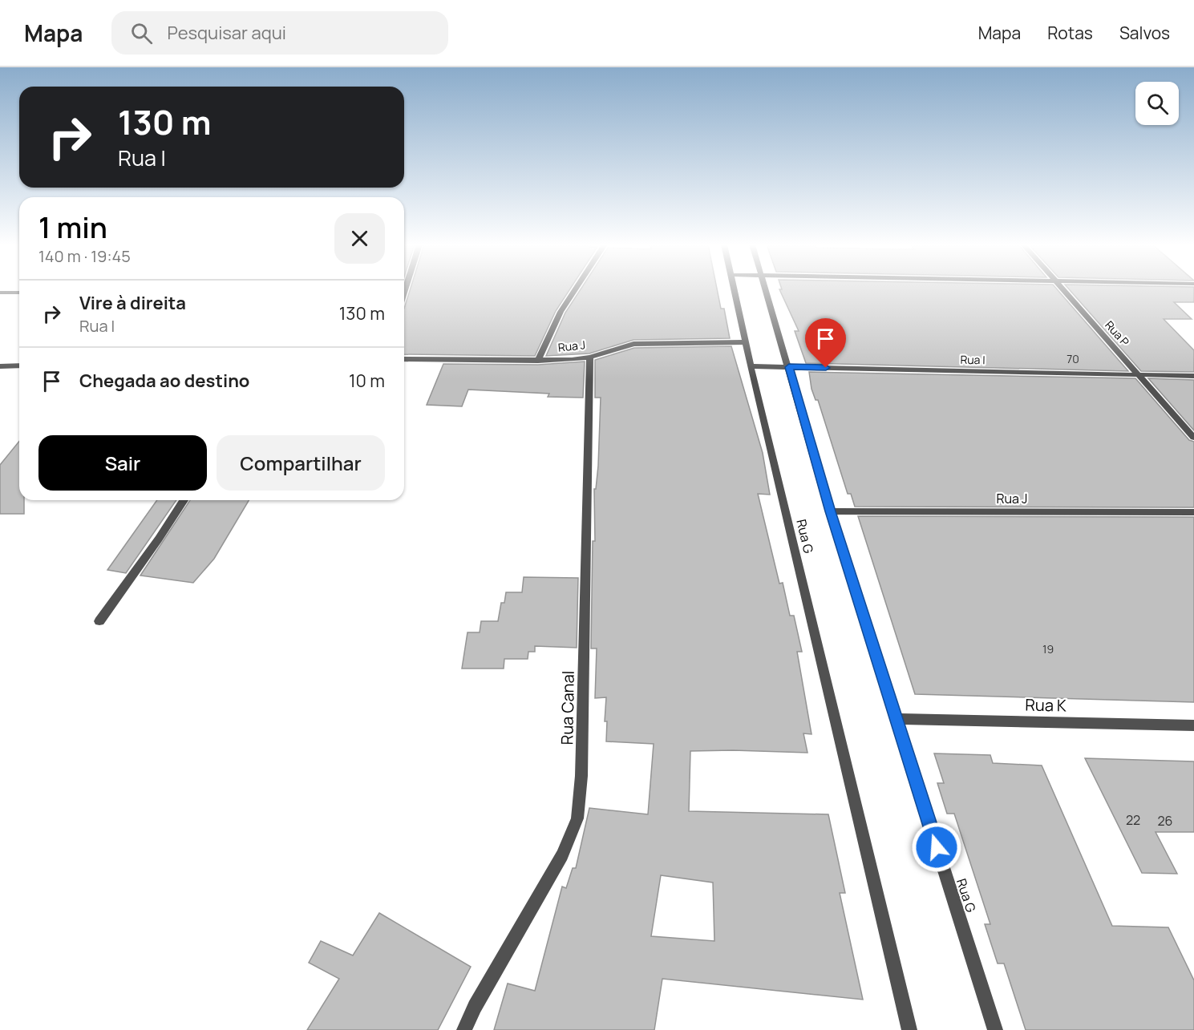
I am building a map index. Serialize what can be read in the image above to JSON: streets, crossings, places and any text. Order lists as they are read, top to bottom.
{
  "streets": {
    "street": [
      "Rua P",
      "Rua J",
      "Rua I",
      "Rua G",
      "Rua K",
      "Rua Canal"
    ]
  },
  "crossings": [
    ["Rua P", "Rua I"],
    ["Rua J", "Rua G"],
    ["Rua J", "Rua Canal"],
    ["Rua I", "Rua G"],
    ["Rua G", "Rua K"]
  ],
  "house_numbers": [
    "70",
    "19",
    "22",
    "26"
  ],
  "page": {
    "header": "Mapa",
    "search": "Pesquisar aqui",
    "nav": ["Mapa", "Rotas", "Salvos"],
    "turn": ["130 m", "Rua I"],
    "heading": ["1 min", "140 m · 19:45"],
    "list": [
      {
        "name": "Vire à direita",
        "note": "Rua I",
        "value": "130 m"
      },
      {
        "name": "Chegada ao destino",
        "value": "10 m"
      }
    ],
    "buttons": ["Sair", "Compartilhar"]
  }
}
